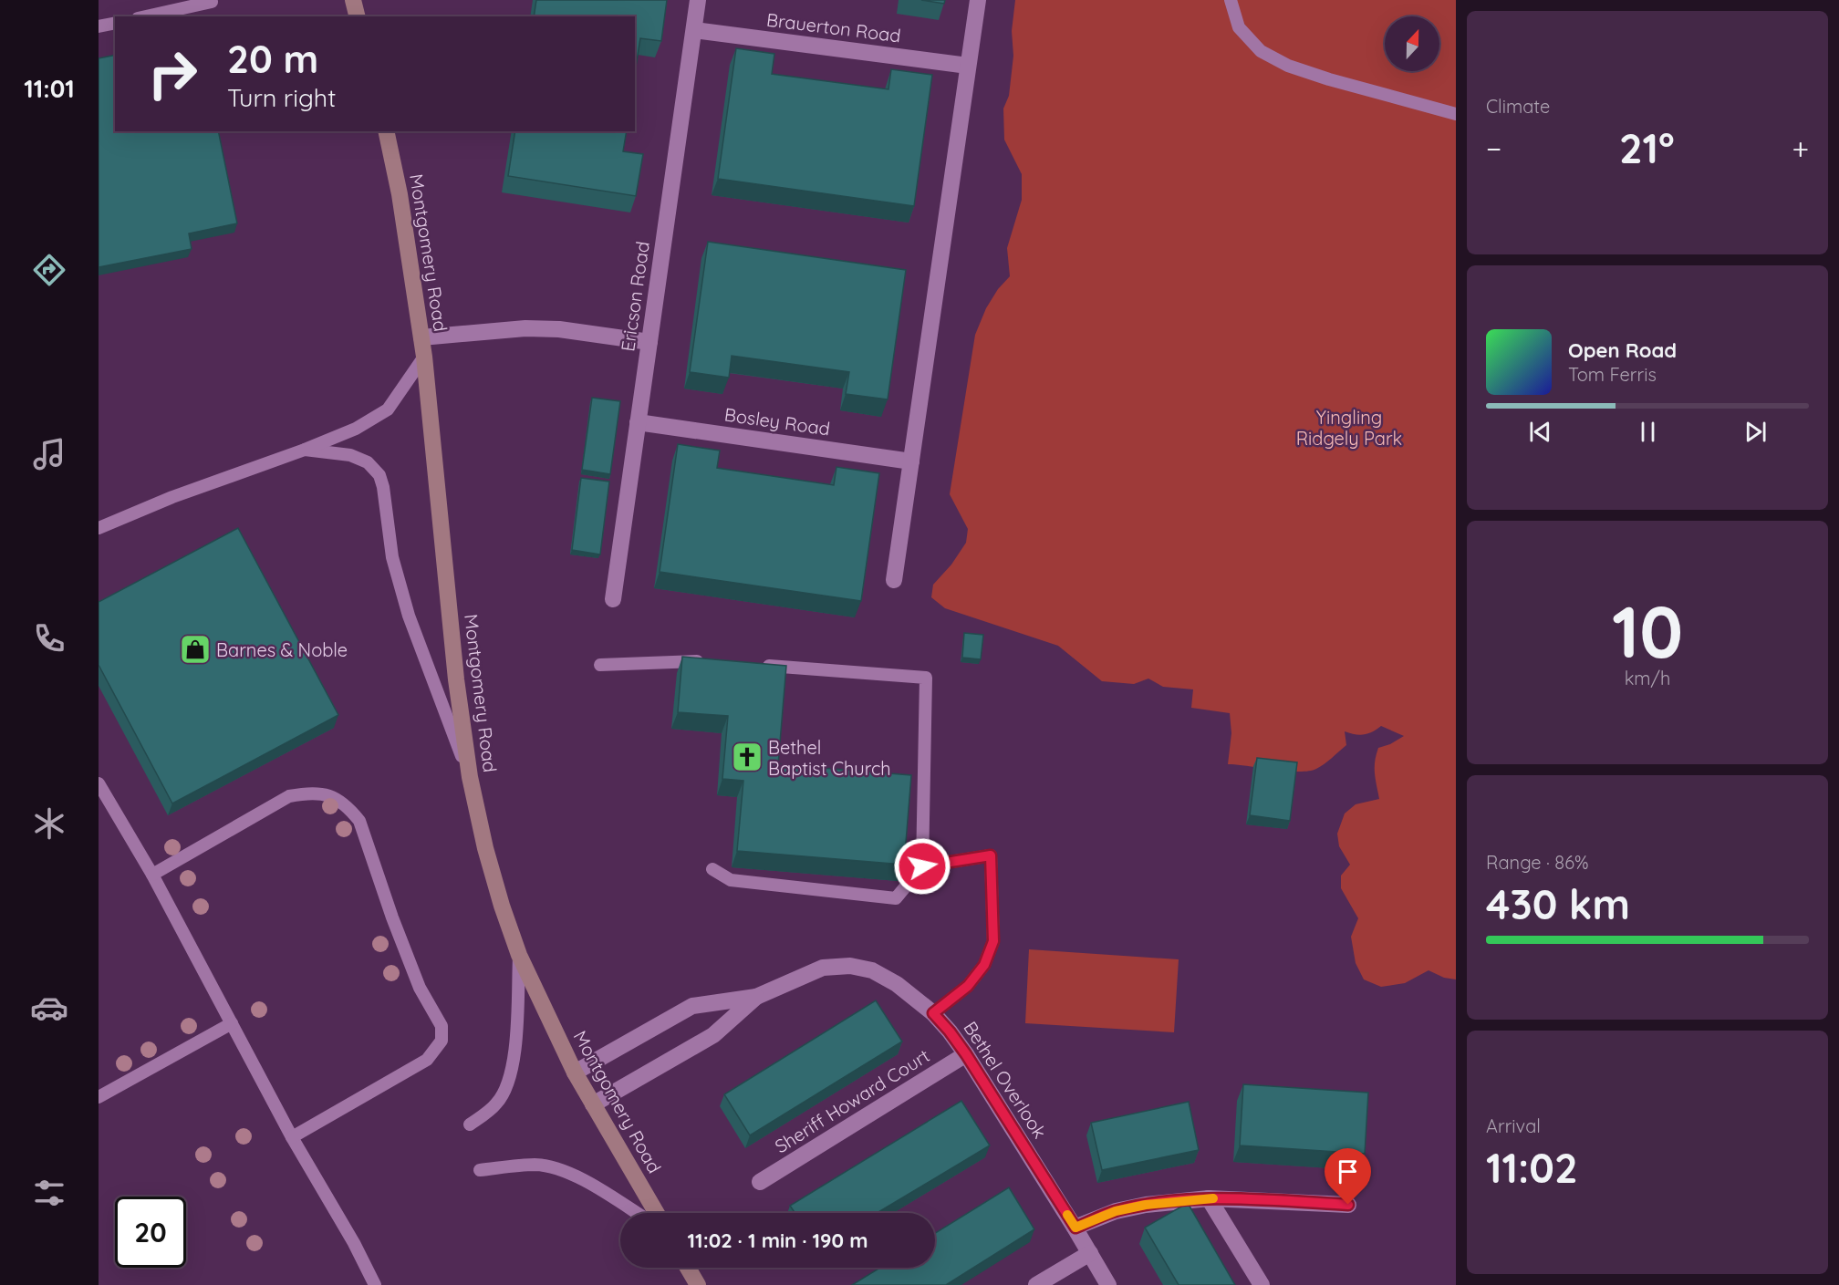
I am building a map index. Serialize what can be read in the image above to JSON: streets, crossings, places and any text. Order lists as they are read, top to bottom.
{
  "streets": {
    "main road": ["Montgomery Road"],
    "street": [
      "Brauerton Road",
      "Ericson Road",
      "Bosley Road",
      "Bethel Overlook",
      "Sheriff Howard Court"
    ]
  },
  "crossings": [
    ["Brauerton Road", "Ericson Road"],
    ["Montgomery Road", "Bethel Overlook"],
    ["Ericson Road", "Bosley Road"],
    ["Bethel Overlook", "Sheriff Howard Court"]
  ],
  "parks": ["Yingling Ridgely Park"],
  "places": {
    "shop": ["Barnes & Noble"],
    "church": ["Bethel Baptist Church"]
  },
  "north": "top",
  "page": {
    "tabs": "11:01",
    "tile": [
      "Climate",
      ["10", "km/h"],
      ["Range · 86%", "430 km"],
      ["Arrival", "11:02"]
    ],
    "turn": ["20 m", "Turn right"],
    "heat": ["−", "21°", "+"],
    "song": ["Open Road", "Tom Ferris"],
    "limit": "20",
    "trip": "11:02 · 1 min · 190 m"
  }
}
